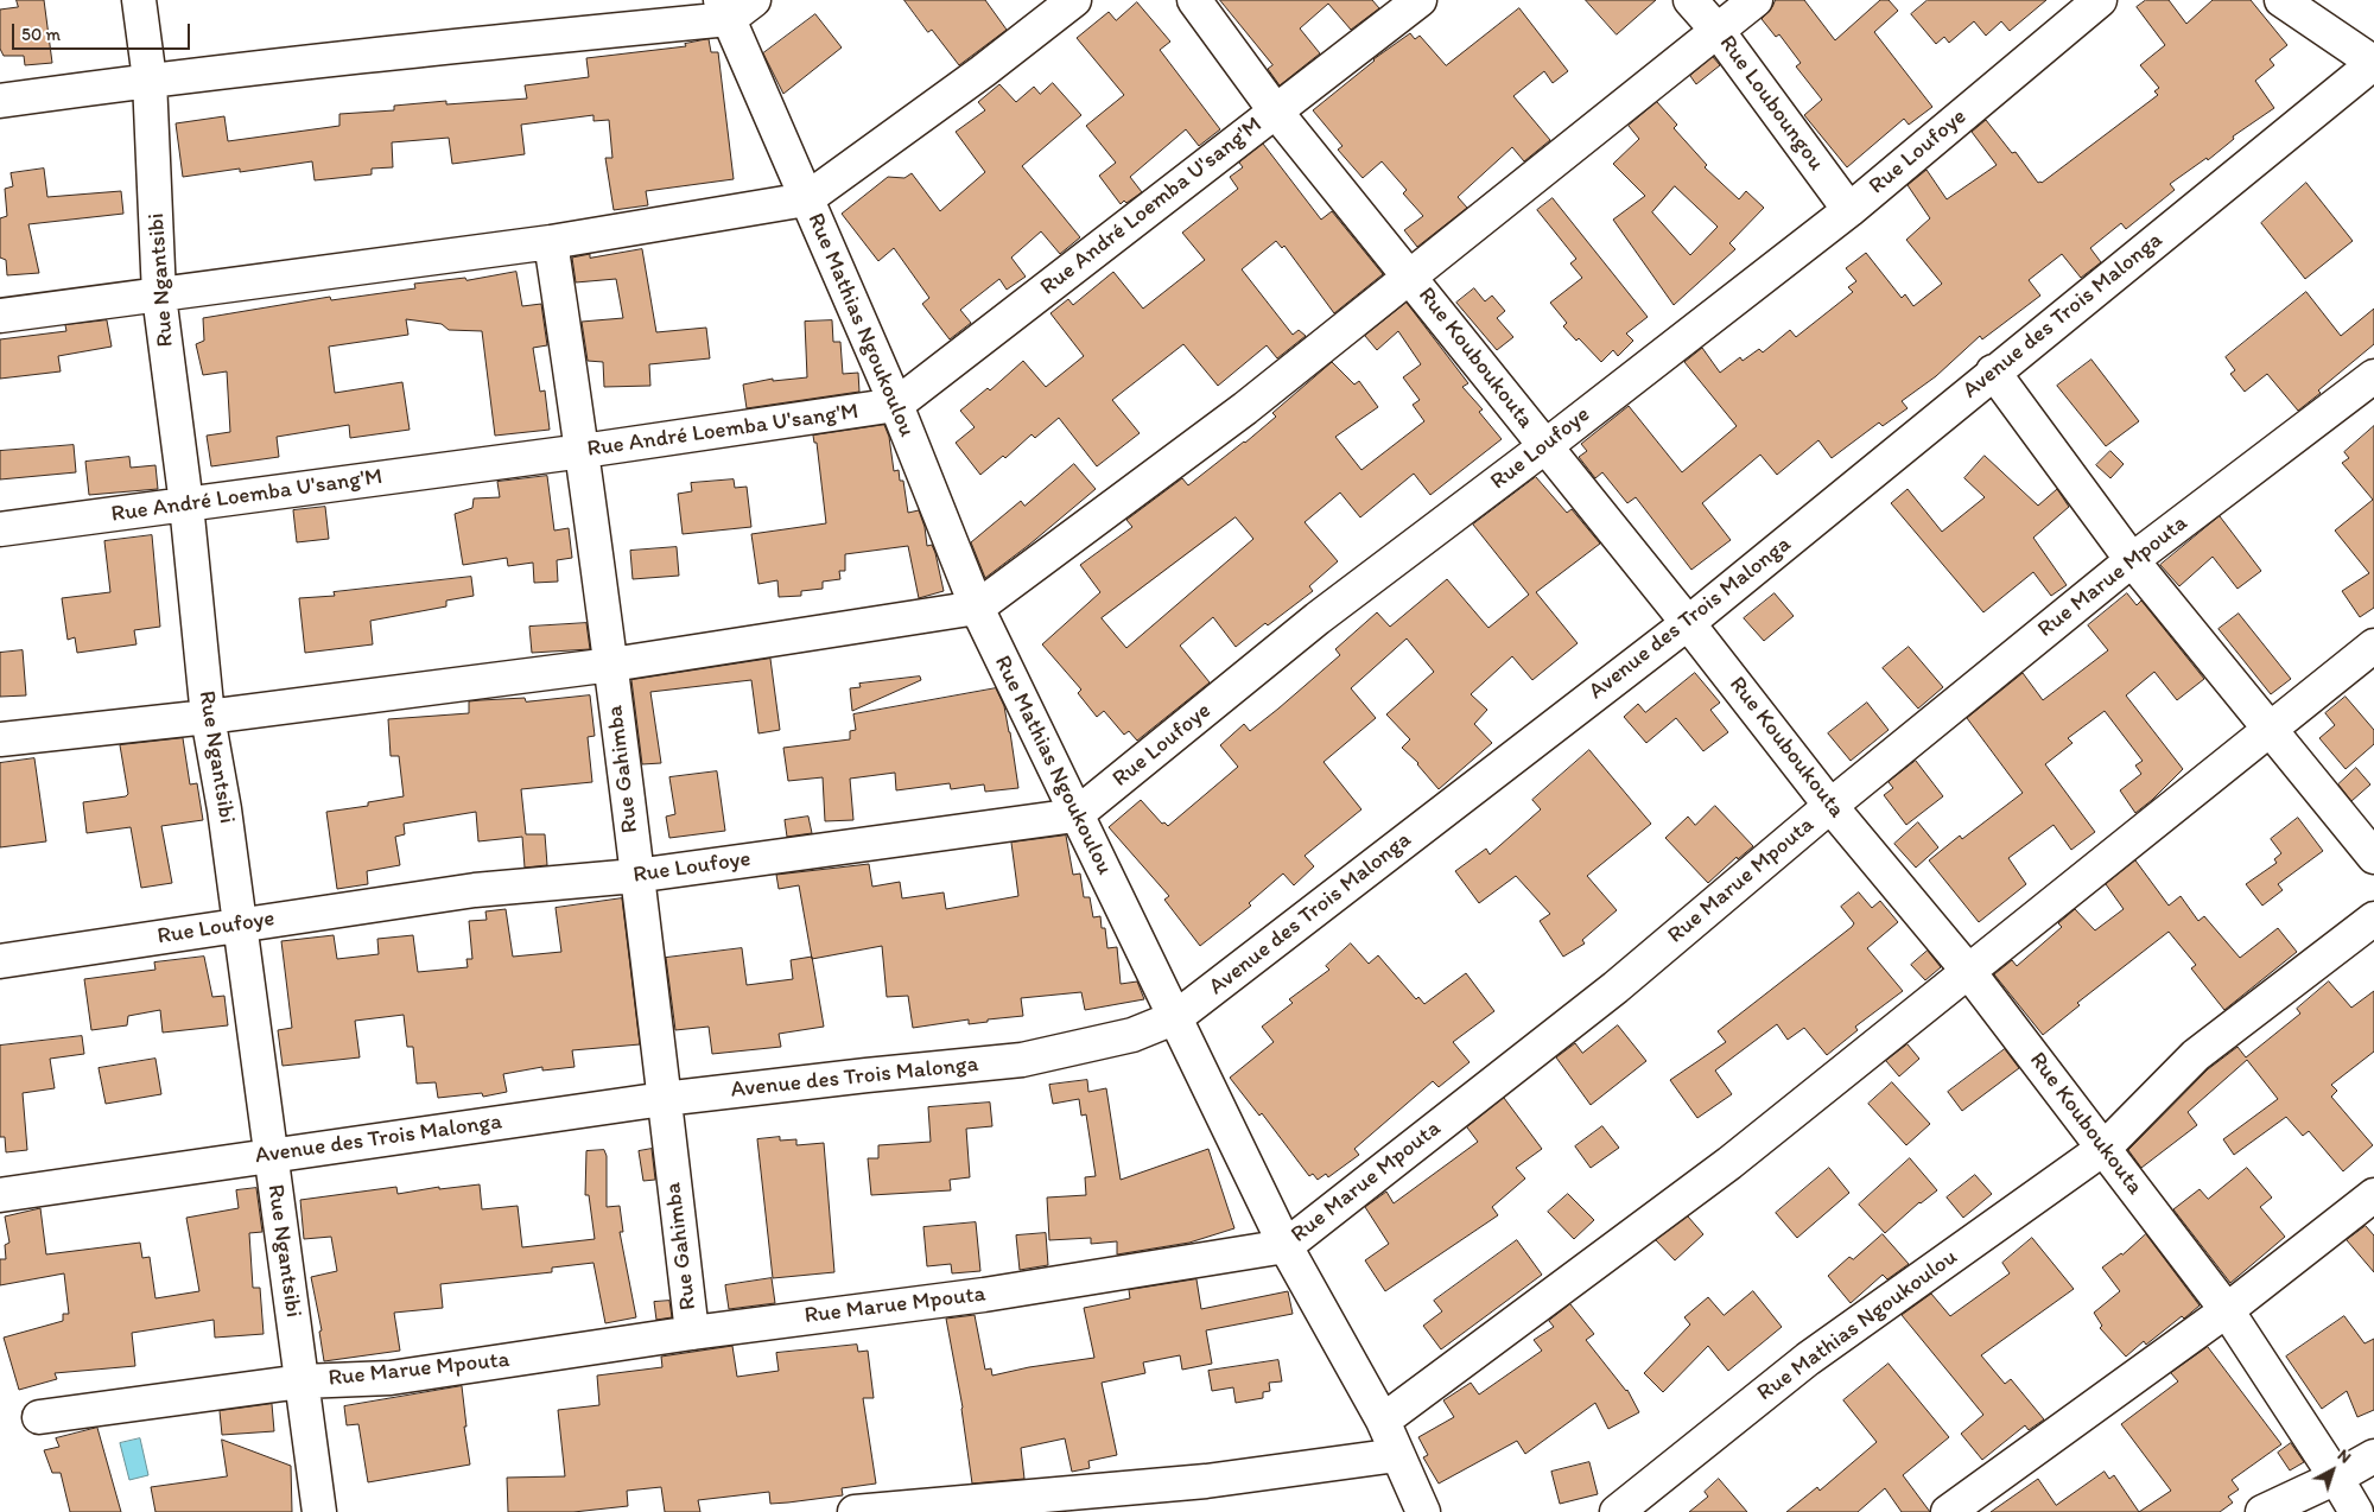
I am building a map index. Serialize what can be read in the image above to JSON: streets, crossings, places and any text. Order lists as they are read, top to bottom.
{
  "streets": {
    "street": [
      "Rue Louboungou",
      "Rue Loufoye",
      "Rue André Loemba U'sang'M",
      "Rue Ngantsibi",
      "Avenue des Trois Malonga",
      "Rue Mathias Ngoukoulou",
      "Rue Kouboukouta",
      "Rue Marue Mpouta",
      "Rue Gahimba"
    ]
  },
  "crossings": [
    ["Rue Louboungou", "Rue Loufoye"],
    ["Rue Loufoye", "Rue Ngantsibi"],
    ["Rue Loufoye", "Rue Mathias Ngoukoulou"],
    ["Rue Loufoye", "Rue Kouboukouta"],
    ["Rue Loufoye", "Rue Gahimba"],
    ["Rue André Loemba U'sang'M", "Rue Ngantsibi"],
    ["Rue André Loemba U'sang'M", "Rue Mathias Ngoukoulou"],
    ["Rue André Loemba U'sang'M", "Rue Kouboukouta"],
    ["Rue André Loemba U'sang'M", "Rue Gahimba"],
    ["Rue Ngantsibi", "Avenue des Trois Malonga"],
    ["Rue Ngantsibi", "Rue Marue Mpouta"],
    ["Avenue des Trois Malonga", "Rue Mathias Ngoukoulou"],
    ["Avenue des Trois Malonga", "Rue Kouboukouta"],
    ["Avenue des Trois Malonga", "Rue Gahimba"],
    ["Rue Mathias Ngoukoulou", "Rue Kouboukouta"],
    ["Rue Mathias Ngoukoulou", "Rue Marue Mpouta"],
    ["Rue Kouboukouta", "Rue Marue Mpouta"],
    ["Rue Marue Mpouta", "Rue Gahimba"]
  ],
  "scale_bar": "50 m",
  "north": "top right"
}
